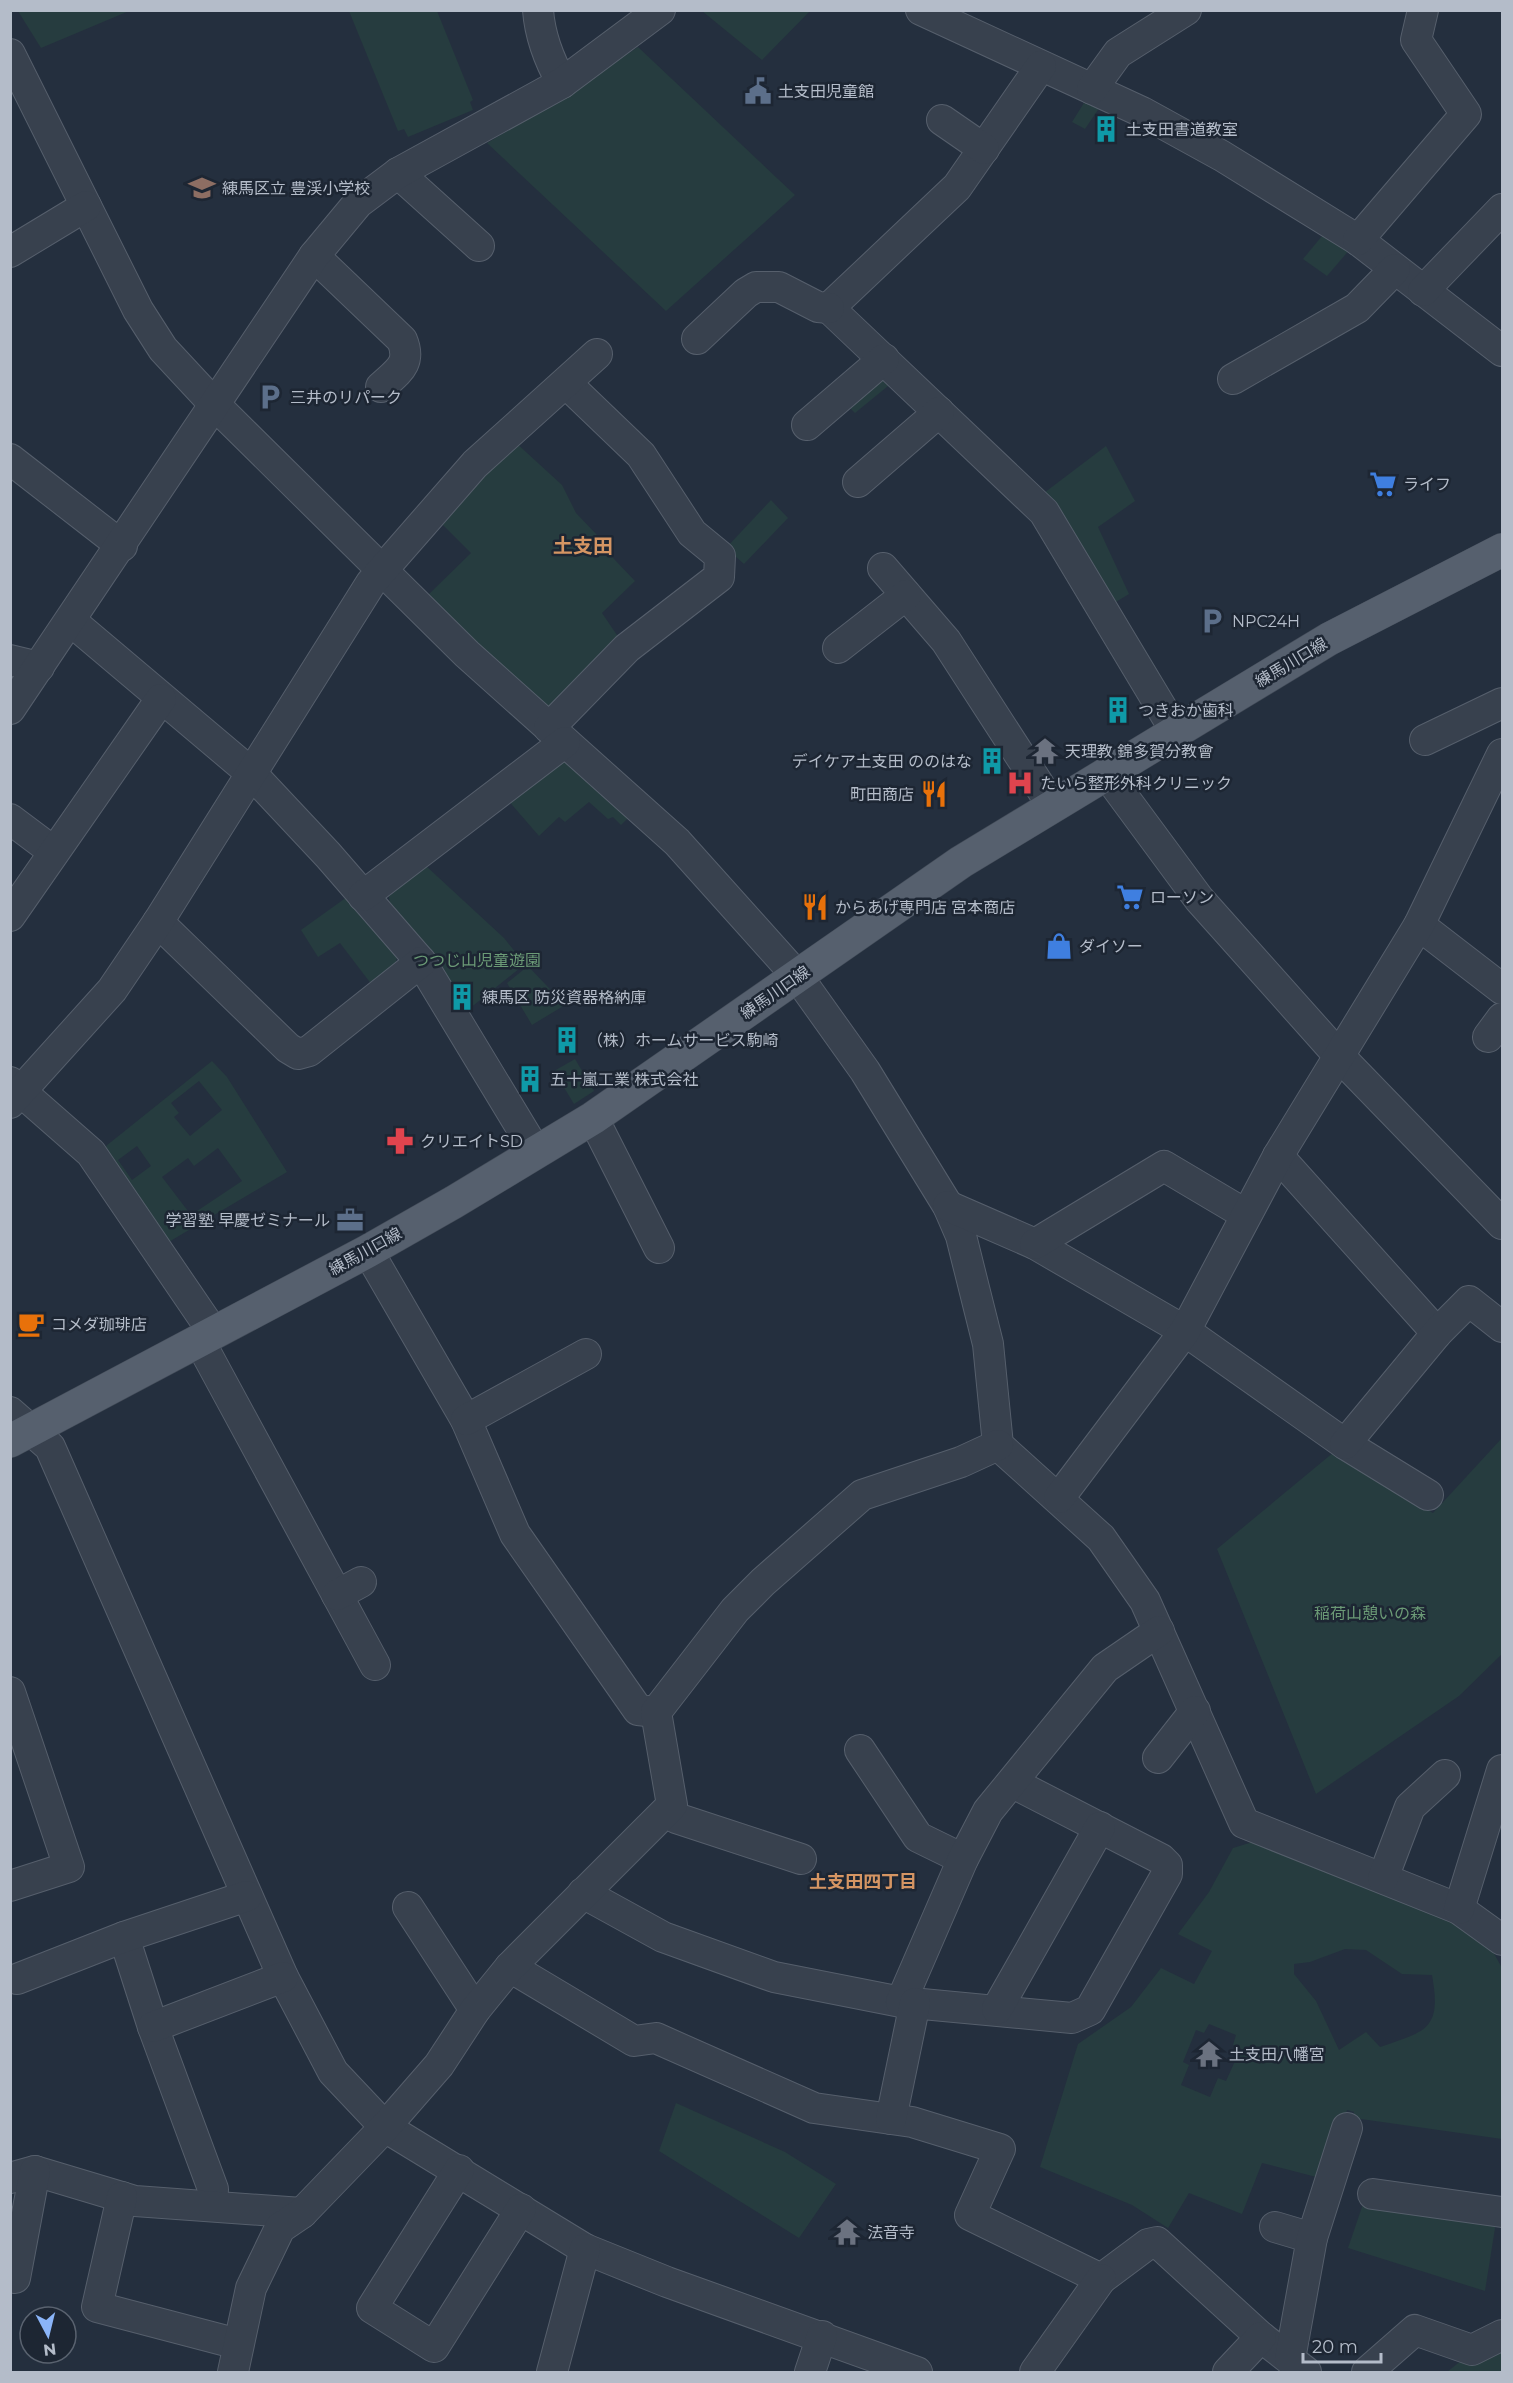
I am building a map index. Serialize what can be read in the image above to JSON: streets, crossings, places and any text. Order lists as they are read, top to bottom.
{
  "streets": {
    "main road": ["練馬川口線"]
  },
  "districts": ["土支田", "土支田四丁目"],
  "parks": ["つつじ山児童遊園", "稲荷山憩いの森"],
  "places": {
    "public building": ["土支田児童館"],
    "building": [
      "土支田書道教室",
      "つきおか歯科",
      "デイケア土支田 ののはな",
      "練馬区 防災資器格納庫",
      "（株）ホームサービス駒崎",
      "五十嵐工業 株式会社"
    ],
    "school or university": ["練馬区立 豊渓小学校"],
    "parking": ["三井のリパーク", "NPC24H"],
    "supermarket": ["ライフ", "ローソン"],
    "temple": ["天理教 錦多賀分教會", "土支田八幡宮", "法音寺"],
    "hospital": ["たいら整形外科クリニック"],
    "restaurant": ["町田商店", "からあげ専門店 宮本商店"],
    "shop": ["ダイソー"],
    "pharmacy": ["クリエイトSD"],
    "office": ["学習塾 早慶ゼミナール"],
    "cafe": ["コメダ珈琲店"]
  },
  "scale_bar": "20 m",
  "north": "bottom"
}
